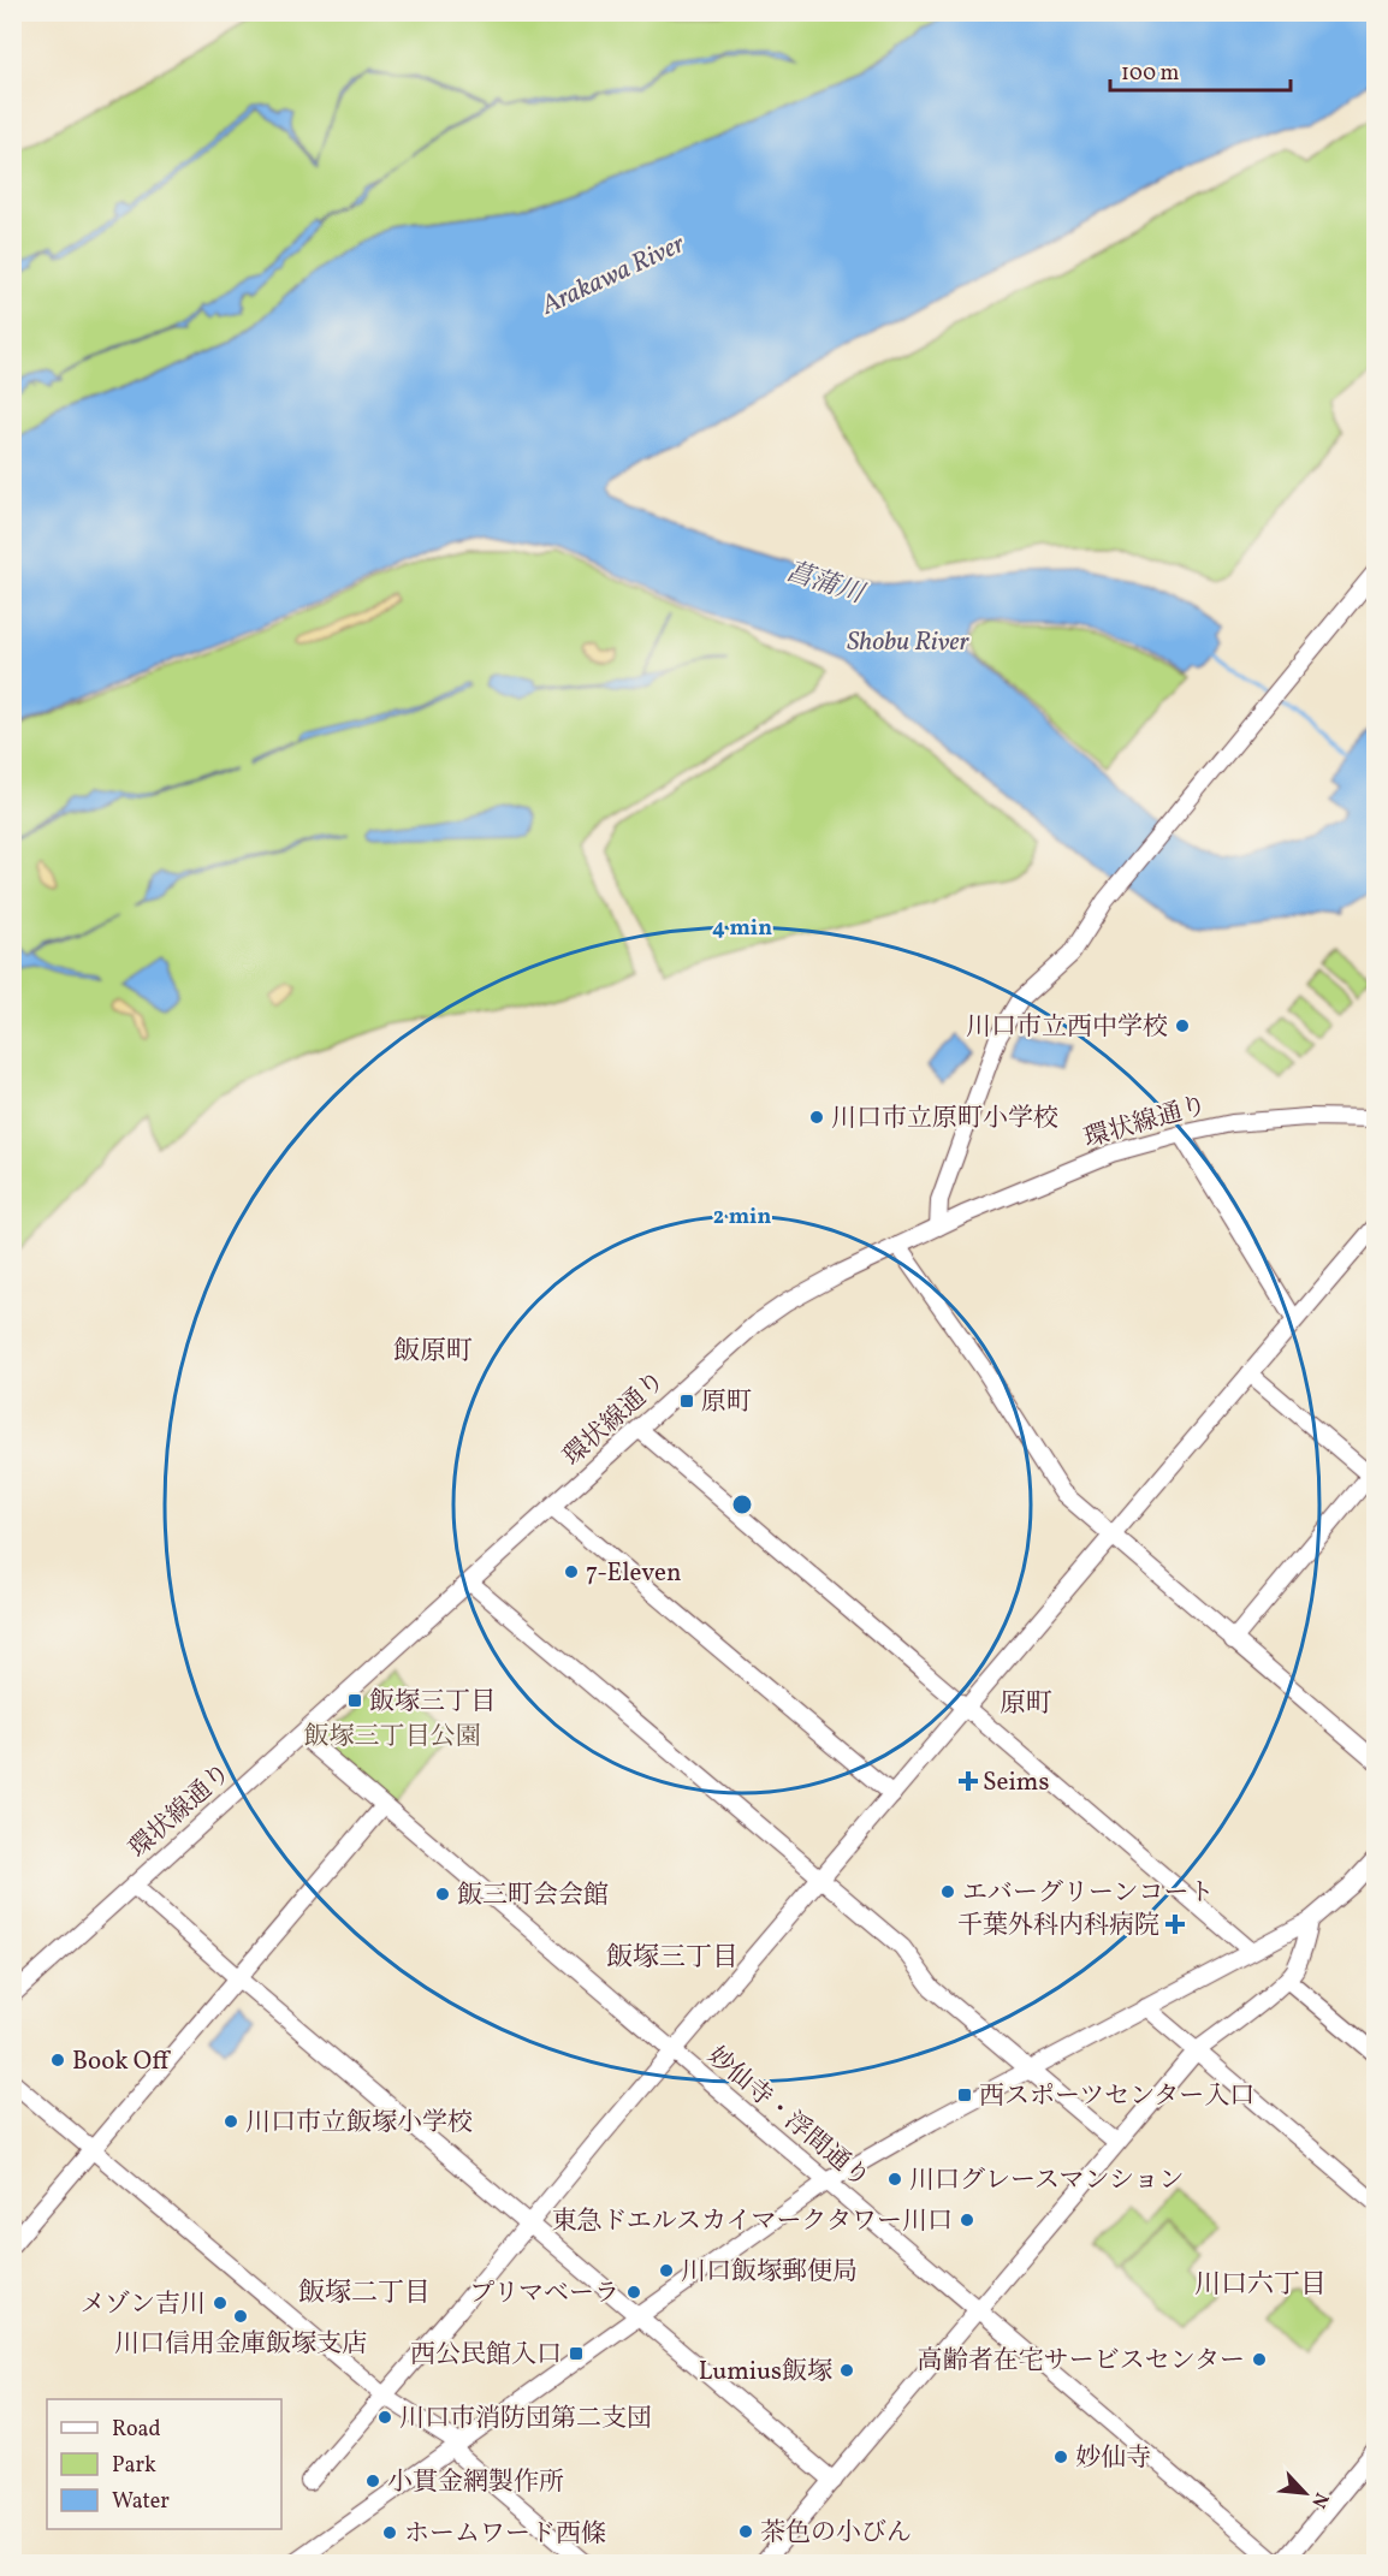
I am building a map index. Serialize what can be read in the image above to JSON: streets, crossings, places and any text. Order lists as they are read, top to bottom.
{
  "streets": {
    "street": ["環状線通り", "妙仙寺・浮間通り"]
  },
  "crossings": [
    ["環状線通り", "妙仙寺・浮間通り"]
  ],
  "districts": [
    "飯原町",
    "原町",
    "飯塚三丁目",
    "川口六丁目",
    "飯塚二丁目"
  ],
  "water": ["Arakawa River", "菖蒲川", "Shobu River"],
  "parks": ["飯塚三丁目公園"],
  "places": {
    "other": [
      "川口市立西中学校",
      "川口市立原町小学校",
      "7-Eleven",
      "エバーグリーンコート",
      "飯三町会会館",
      "Book Off",
      "川口市立飯塚小学校",
      "川口グレースマンション",
      "東急ドエルスカイマークタワー川口",
      "川口飯塚郵便局",
      "プリマベーラ",
      "メゾン吉川",
      "川口信用金庫飯塚支店",
      "高齢者在宅サービスセンター",
      "Lumius飯塚",
      "川口市消防団第二支団",
      "妙仙寺",
      "小貫金網製作所",
      "茶色の小びん",
      "ホームワード西條"
    ],
    "transit": [
      "原町",
      "飯塚三丁目",
      "西スポーツセンター入口",
      "西公民館入口"
    ],
    "health": ["Seims", "千葉外科内科病院"]
  },
  "legend": ["Road", "Park", "Water"],
  "scale_bar": "100 m",
  "north": "bottom right",
  "rings": ["4 min", "2 min"]
}
